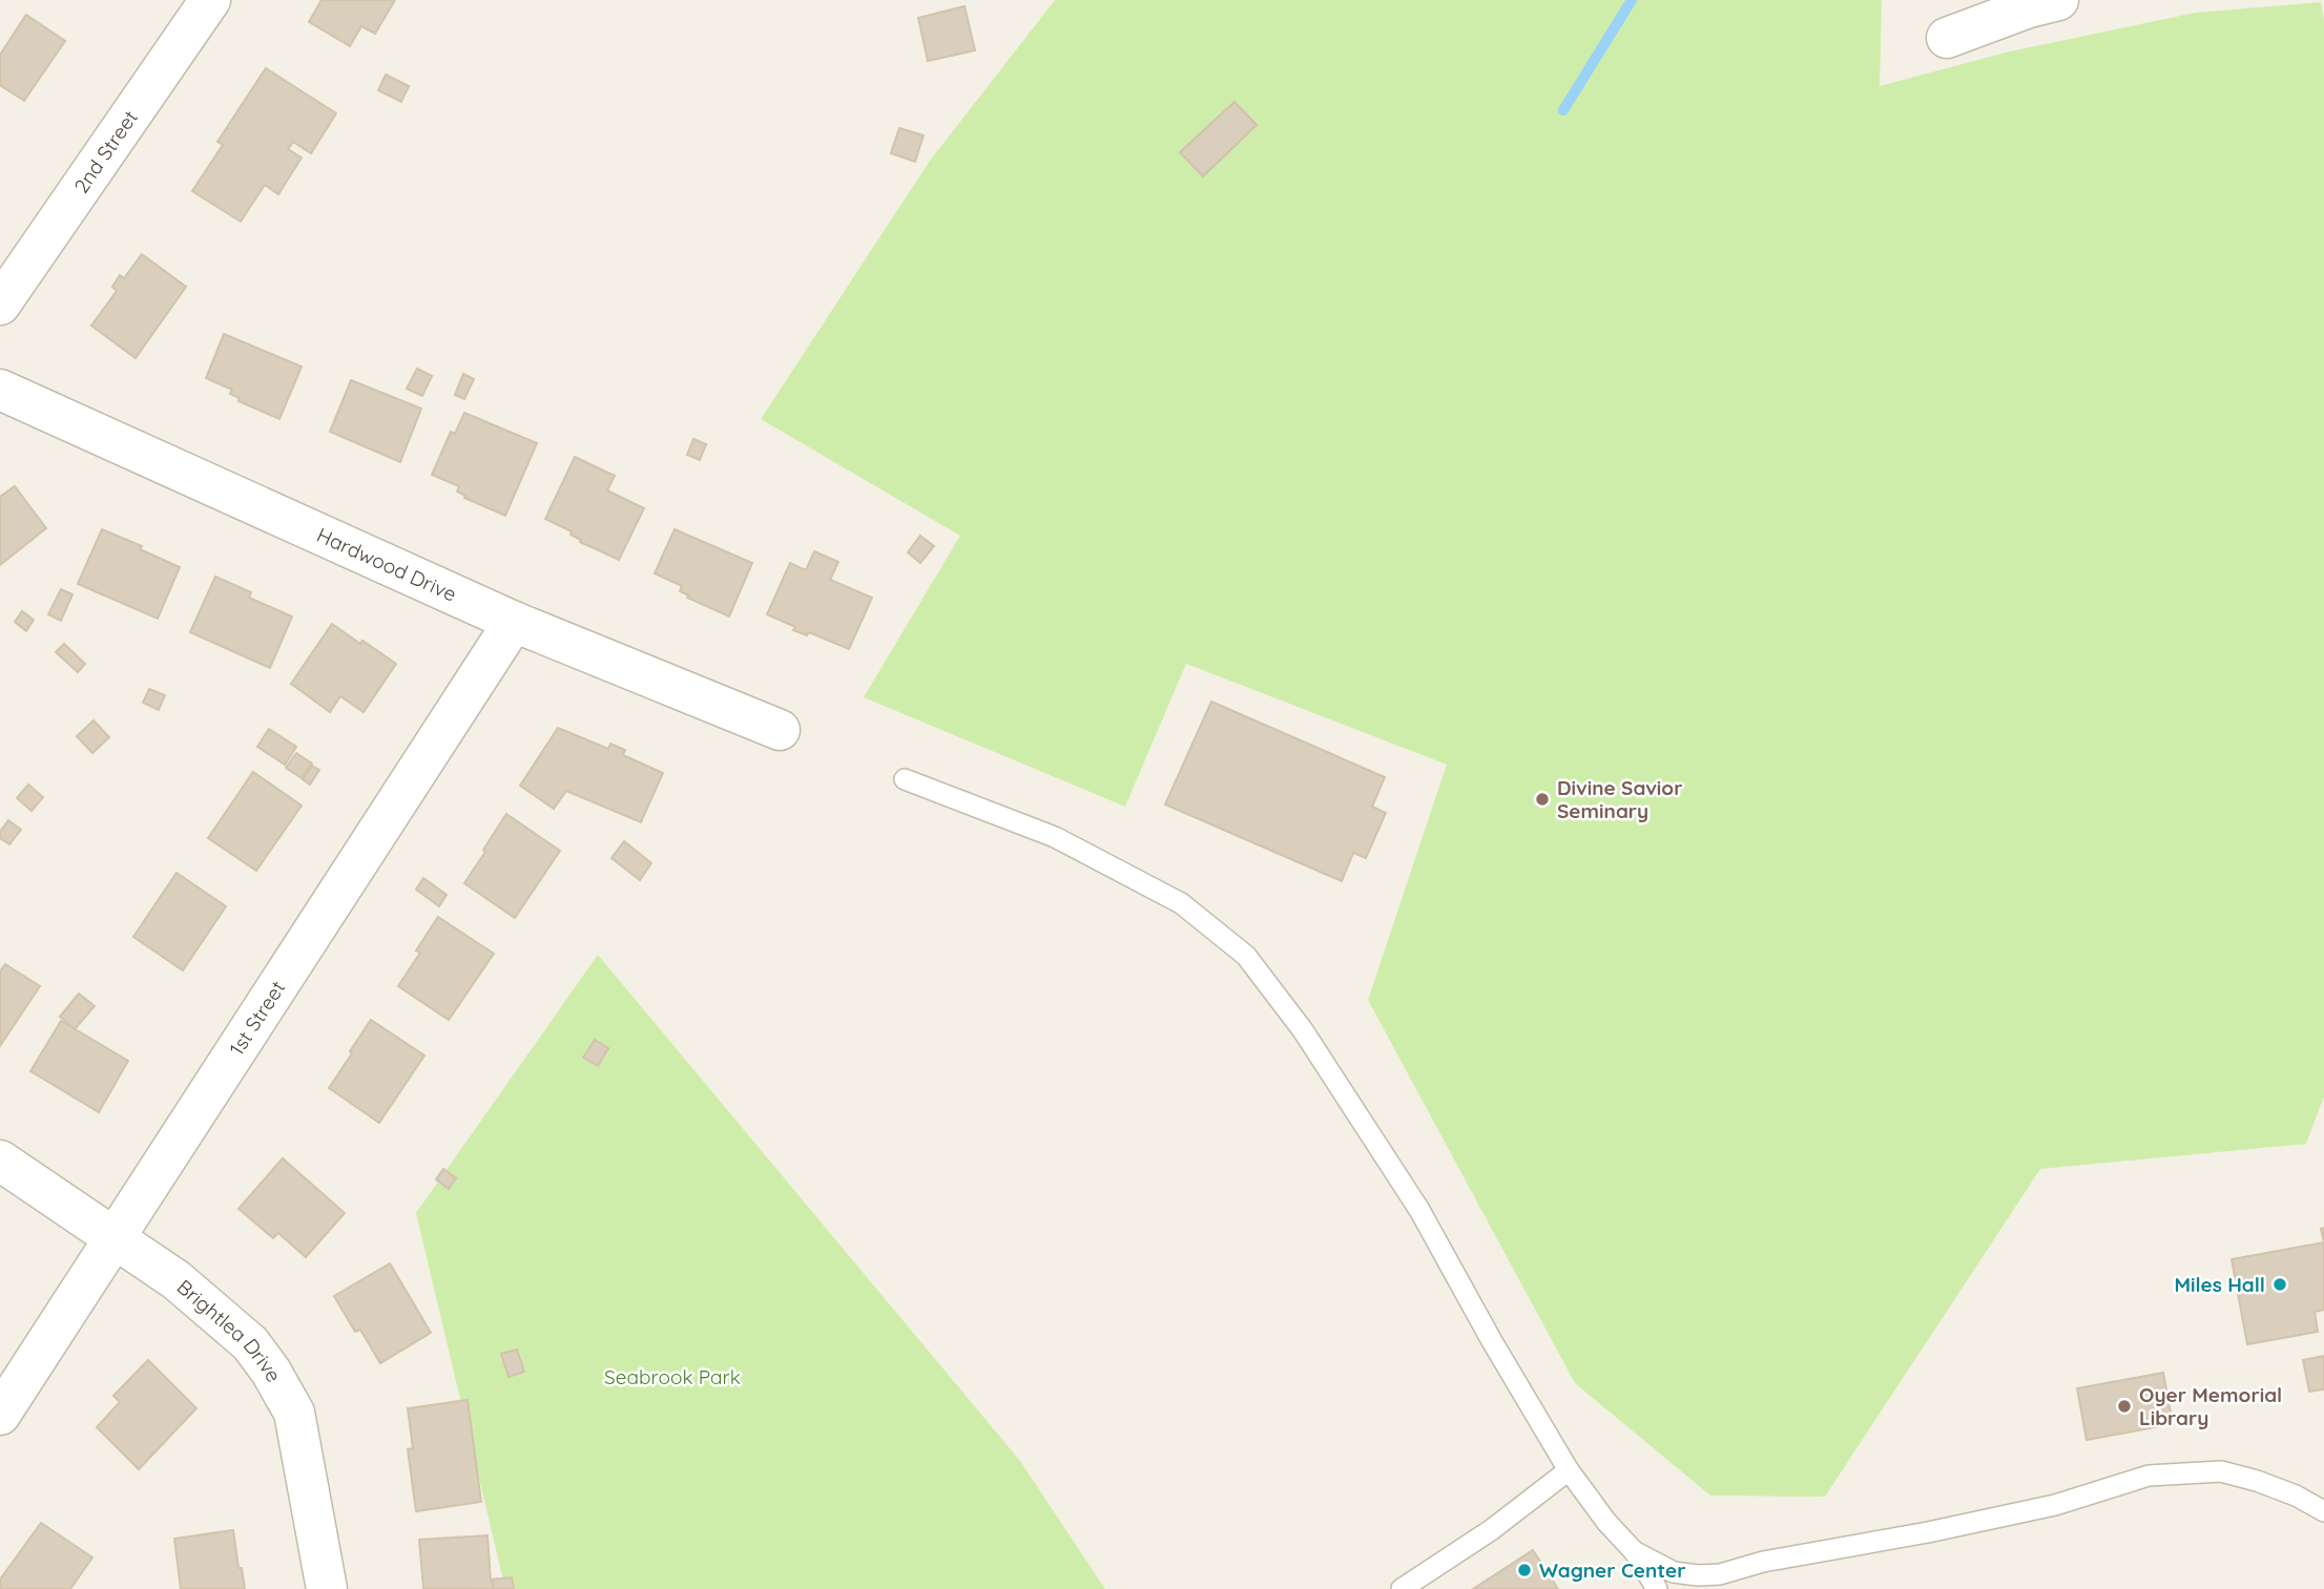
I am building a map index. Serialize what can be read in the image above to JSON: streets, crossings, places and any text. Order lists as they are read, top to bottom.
{
  "streets": {
    "street": [
      "2nd Street",
      "Hardwood Drive",
      "1st Street",
      "Brightlea Drive"
    ]
  },
  "crossings": [
    ["Hardwood Drive", "1st Street"],
    ["1st Street", "Brightlea Drive"]
  ],
  "parks": ["Seabrook Park"],
  "places": [
    "Divine Savior Seminary",
    "Miles Hall",
    "Oyer Memorial Library",
    "Wagner Center"
  ]
}
